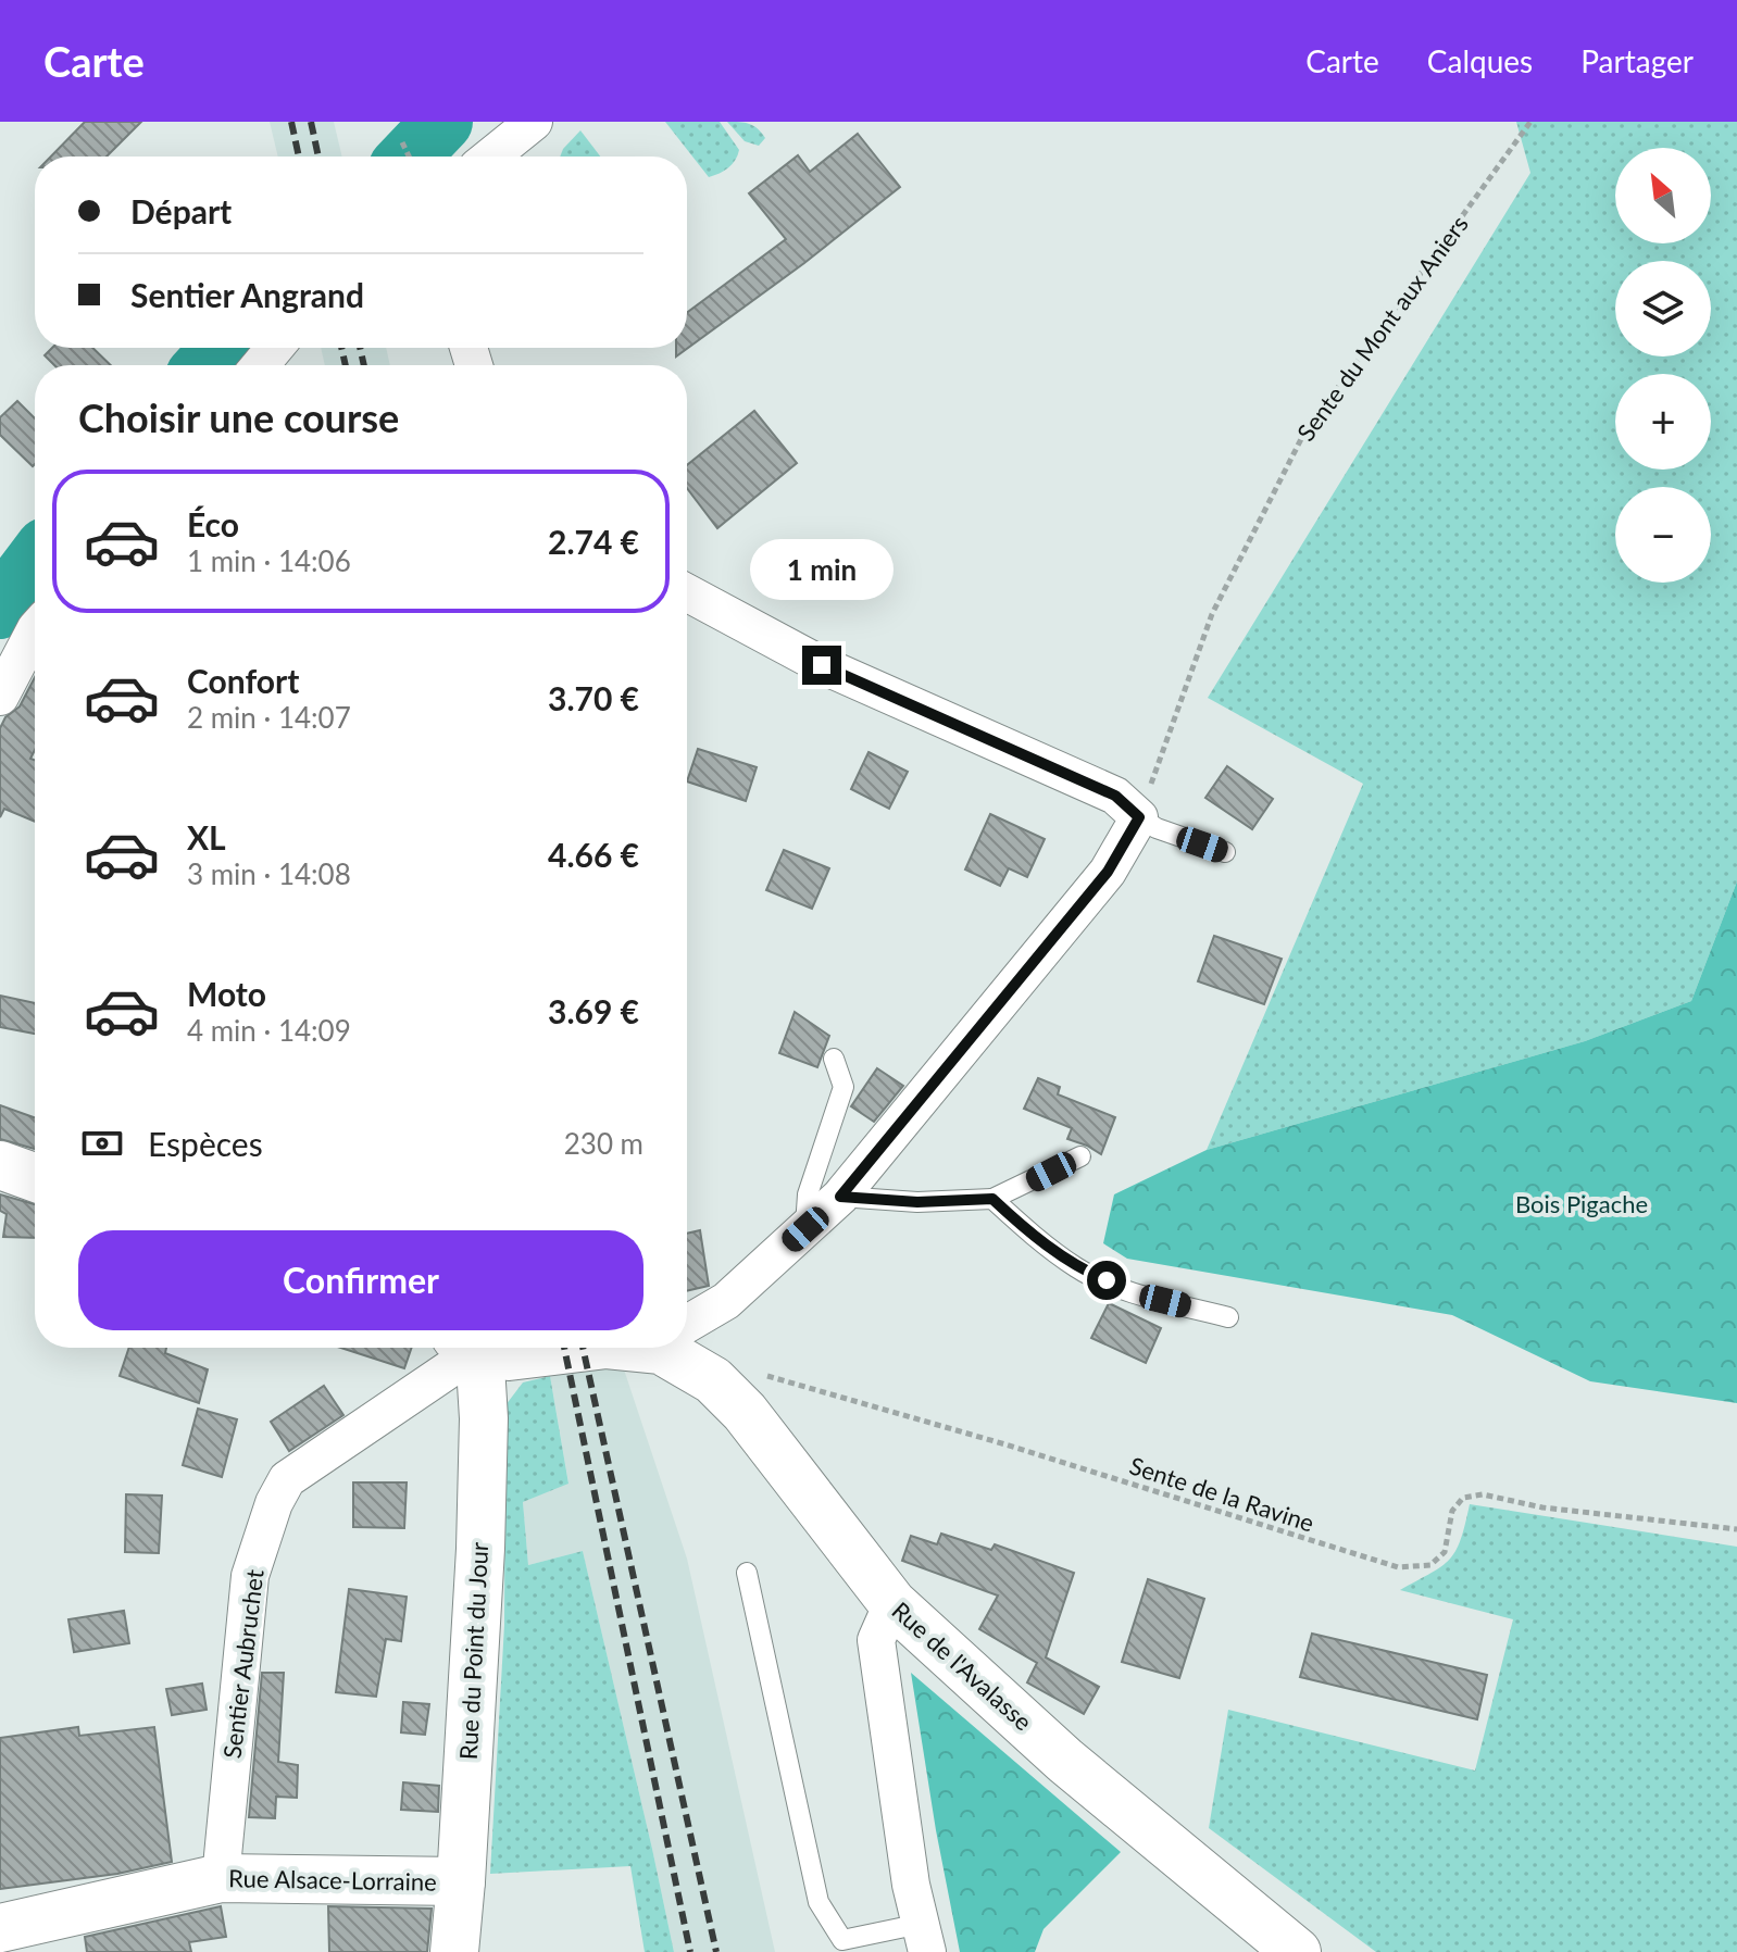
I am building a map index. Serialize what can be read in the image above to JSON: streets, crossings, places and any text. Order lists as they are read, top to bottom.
{
  "streets": {
    "main road": ["Rue du Point du Jour", "Rue de l'Avalasse", "Rue Alsace-Lorraine"],
    "street": ["Sentier Aubruchet"],
    "path": ["Sente du Mont aux Aniers", "Sente de la Ravine"]
  },
  "crossings": [
    ["Rue du Point du Jour", "Rue Alsace-Lorraine"],
    ["Sentier Aubruchet", "Rue Alsace-Lorraine"]
  ],
  "parks": ["Bois Pigache"],
  "north": "top left",
  "page": {
    "header": "Carte",
    "nav": ["Carte", "Calques", "Partager"],
    "map_buttons": ["+", "−"],
    "banner": ["Départ", "Sentier Angrand"],
    "heading": "Choisir une course",
    "list": [
      {
        "name": "Éco",
        "note": "1 min · 14:06",
        "value": "2.74 €"
      },
      {
        "name": "Confort",
        "note": "2 min · 14:07",
        "value": "3.70 €"
      },
      {
        "name": "XL",
        "note": "3 min · 14:08",
        "value": "4.66 €"
      },
      {
        "name": "Moto",
        "note": "4 min · 14:09",
        "value": "3.69 €"
      }
    ],
    "bubble": "1 min",
    "pay": ["Espèces", "230 m"],
    "buttons": "Confirmer"
  }
}
